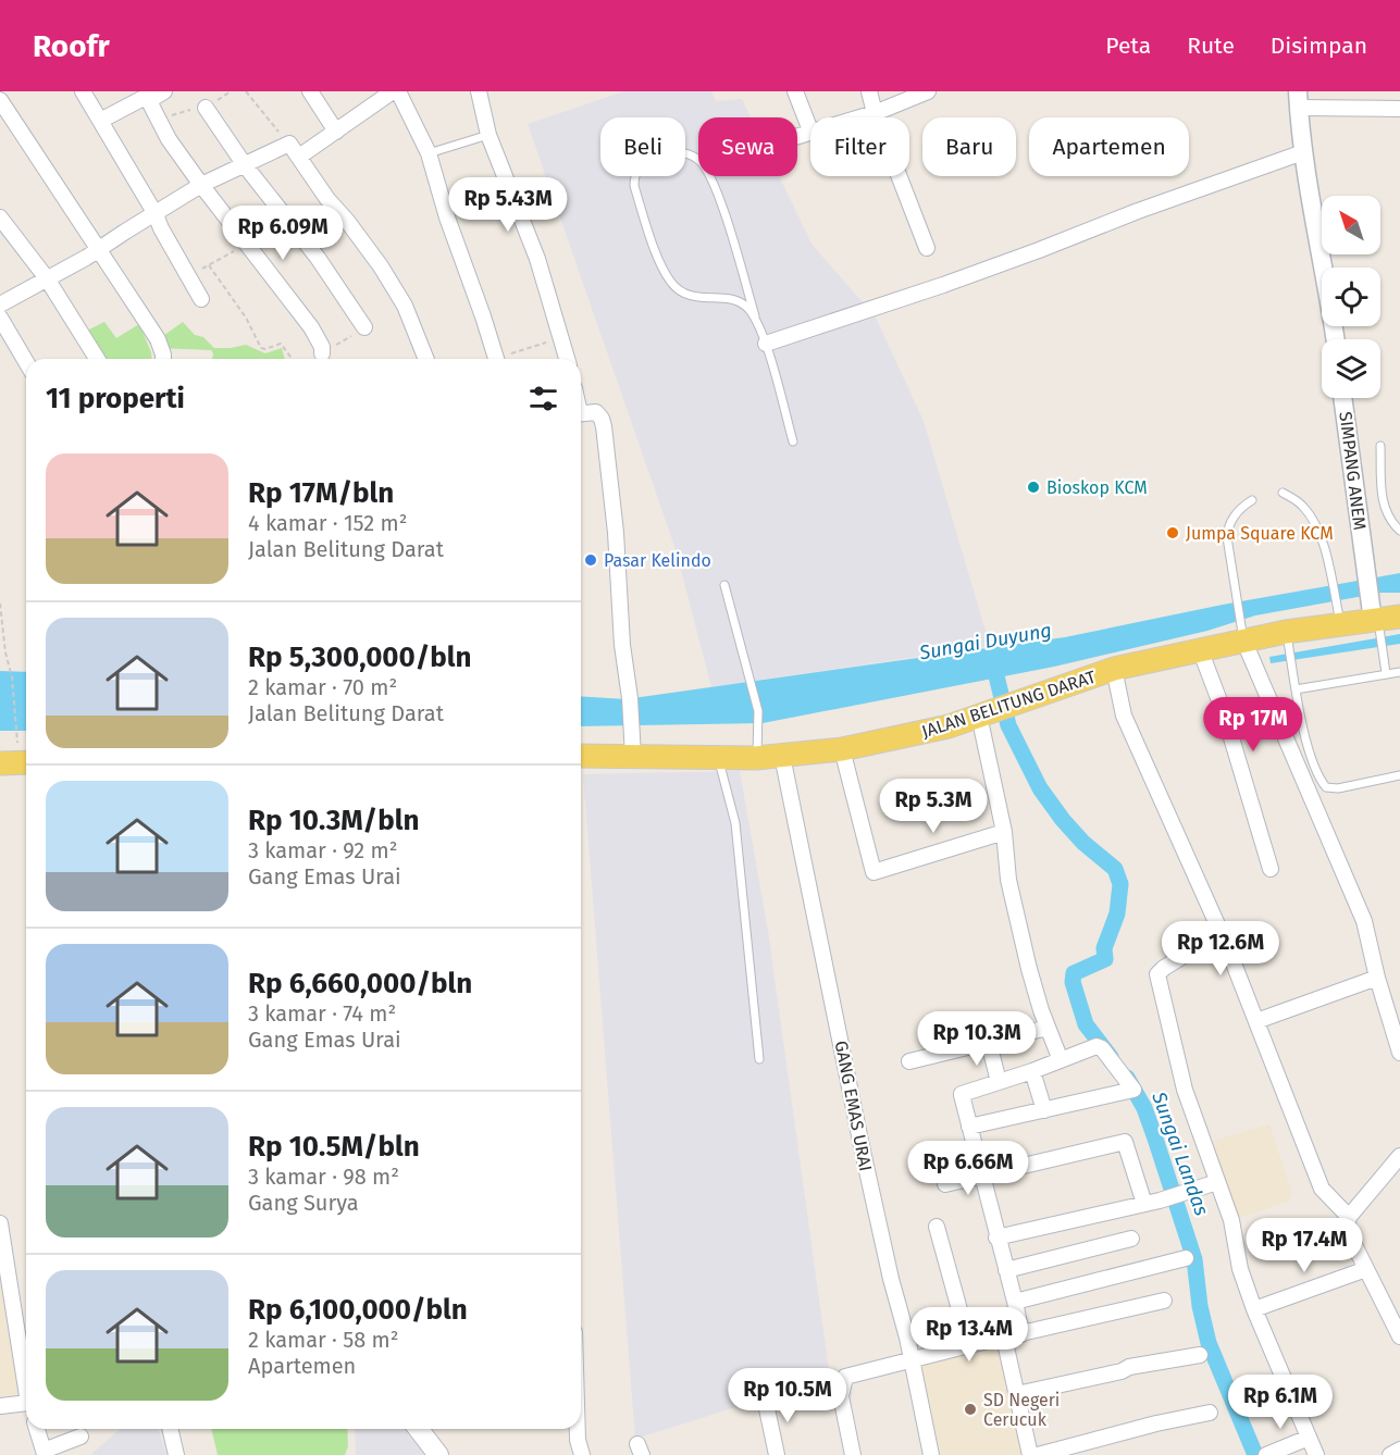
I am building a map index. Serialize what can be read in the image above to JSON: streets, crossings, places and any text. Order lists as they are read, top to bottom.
{
  "streets": {
    "main road": ["JALAN BELITUNG DARAT"],
    "street": ["SIMPANG ANEM", "GANG EMAS URAI"]
  },
  "crossings": [
    ["SIMPANG ANEM", "JALAN BELITUNG DARAT"],
    ["JALAN BELITUNG DARAT", "GANG EMAS URAI"]
  ],
  "water": ["Sungai Duyung", "Sungai Landas"],
  "places": [
    "Bioskop KCM",
    "Jumpa Square KCM",
    "Pasar Kelindo",
    "SD Negeri Cerucuk"
  ],
  "north": "top left",
  "page": {
    "header": "Roofr",
    "nav": ["Peta", "Rute", "Disimpan"],
    "chip": [
      "Beli",
      "Sewa",
      "Filter",
      "Baru",
      "Apartemen"
    ],
    "price": [
      "Rp 5.43M",
      "Rp 6.09M",
      "Rp 17M",
      "Rp 5.3M",
      "Rp 12.6M",
      "Rp 10.3M",
      "Rp 6.66M",
      "Rp 17.4M",
      "Rp 13.4M",
      "Rp 10.5M",
      "Rp 6.1M"
    ],
    "heading": "11 properti",
    "list": [
      {
        "name": "Rp 17M/bln",
        "note": "4 kamar · 152 m² · Jalan Belitung Darat"
      },
      {
        "name": "Rp 5,300,000/bln",
        "note": "2 kamar · 70 m² · Jalan Belitung Darat"
      },
      {
        "name": "Rp 10.3M/bln",
        "note": "3 kamar · 92 m² · Gang Emas Urai"
      },
      {
        "name": "Rp 6,660,000/bln",
        "note": "3 kamar · 74 m² · Gang Emas Urai"
      },
      {
        "name": "Rp 10.5M/bln",
        "note": "3 kamar · 98 m² · Gang Surya"
      },
      {
        "name": "Rp 6,100,000/bln",
        "note": "2 kamar · 58 m² · Apartemen"
      }
    ]
  }
}
